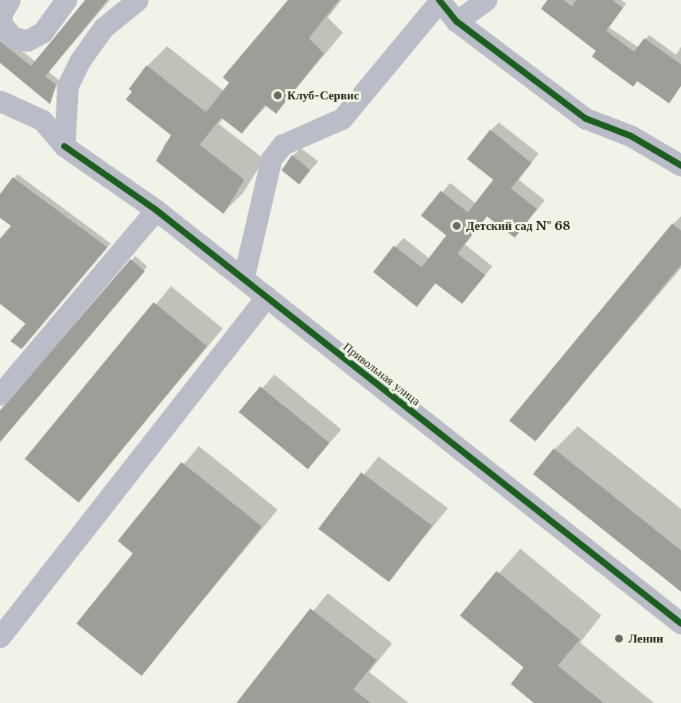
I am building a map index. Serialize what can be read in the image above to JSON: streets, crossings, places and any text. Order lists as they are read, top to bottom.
{
  "streets": {
    "street": ["Привольная улица"]
  },
  "places": ["Клуб-Сервис", "Детский сад № 68", "Ленин"]
}
